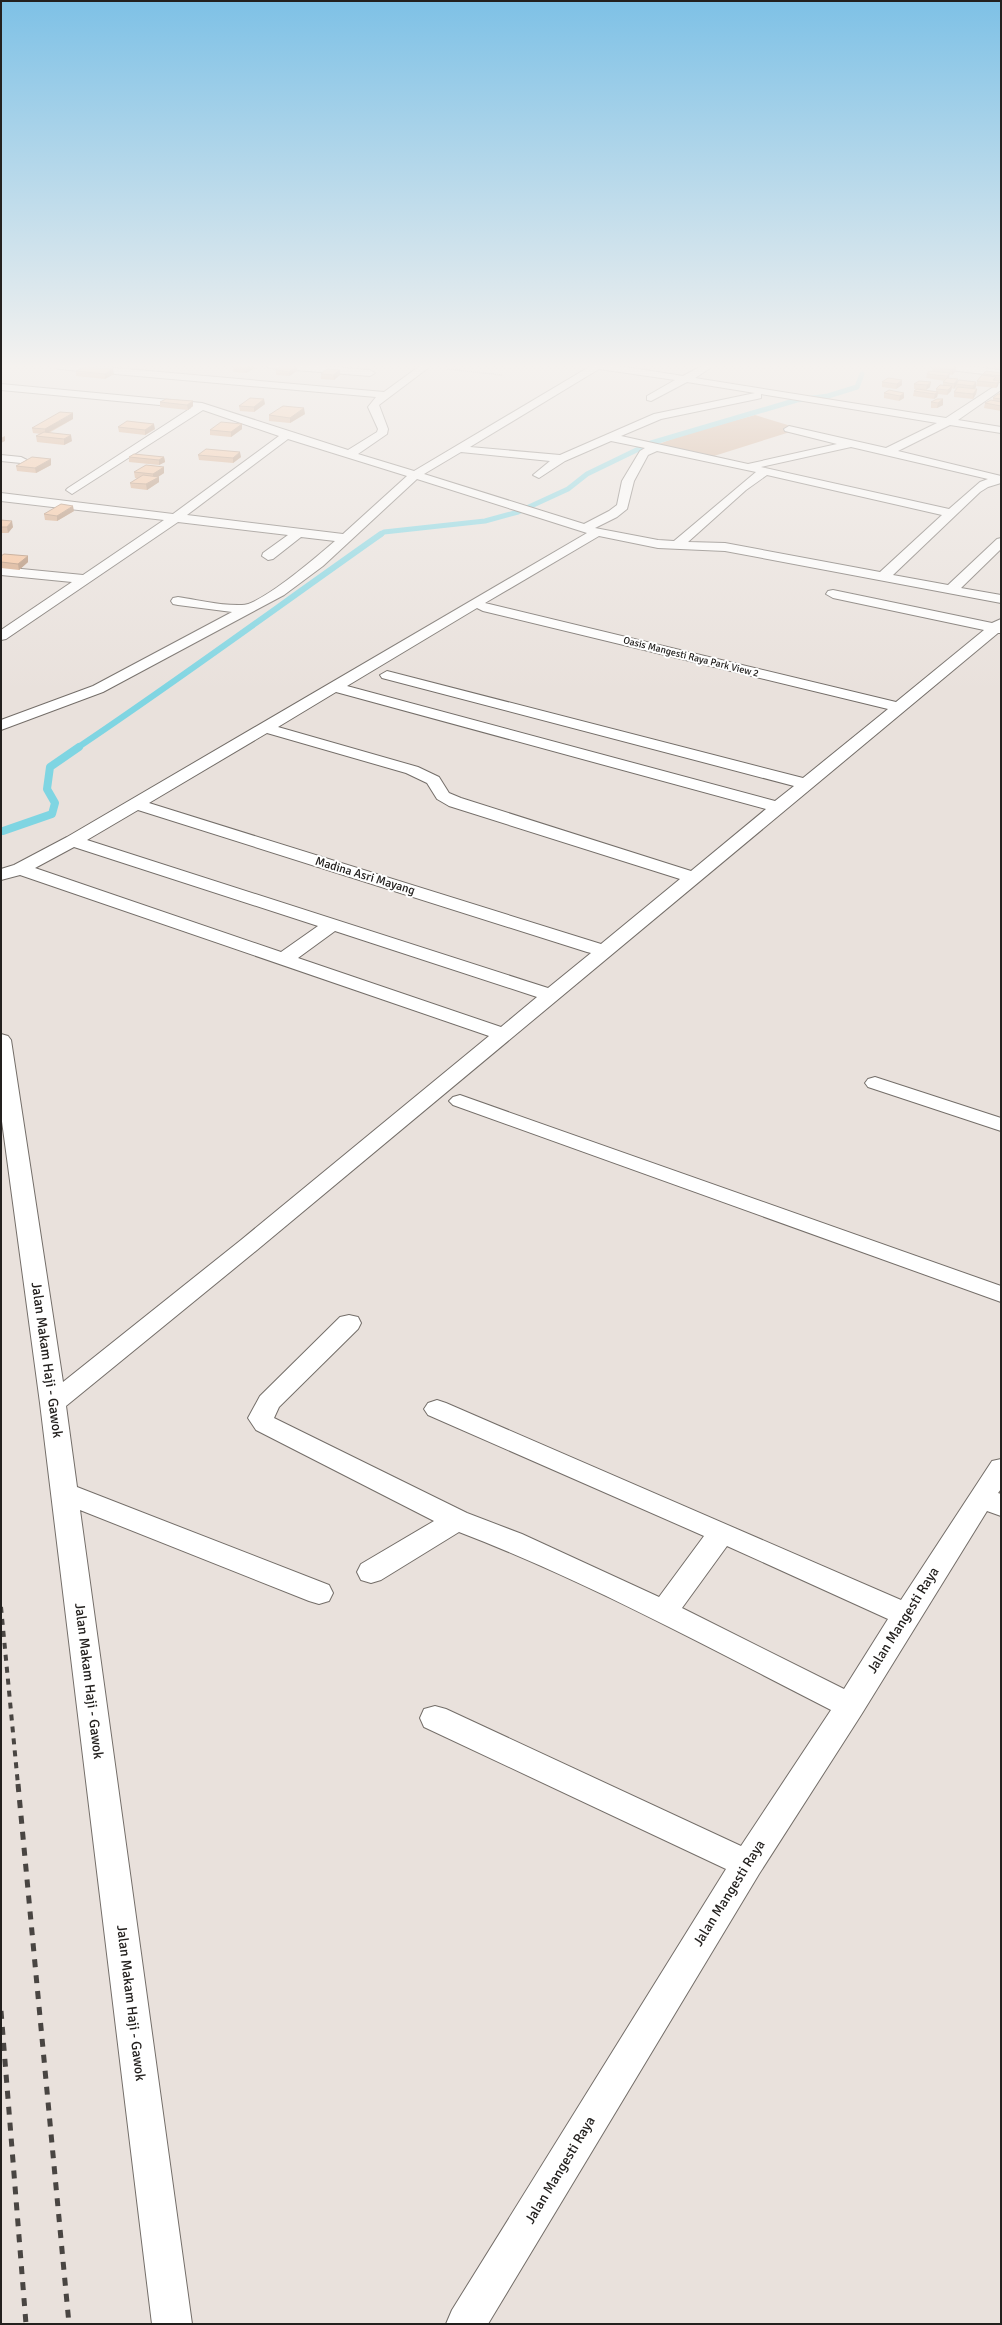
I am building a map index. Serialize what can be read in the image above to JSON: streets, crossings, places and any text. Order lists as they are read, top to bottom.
{
  "streets": {
    "street": [
      "Oasis Mangesti Raya Park View 2",
      "Madina Asri Mayang",
      "Jalan Makam Haji - Gawok",
      "Jalan Mangesti Raya"
    ]
  }
}
